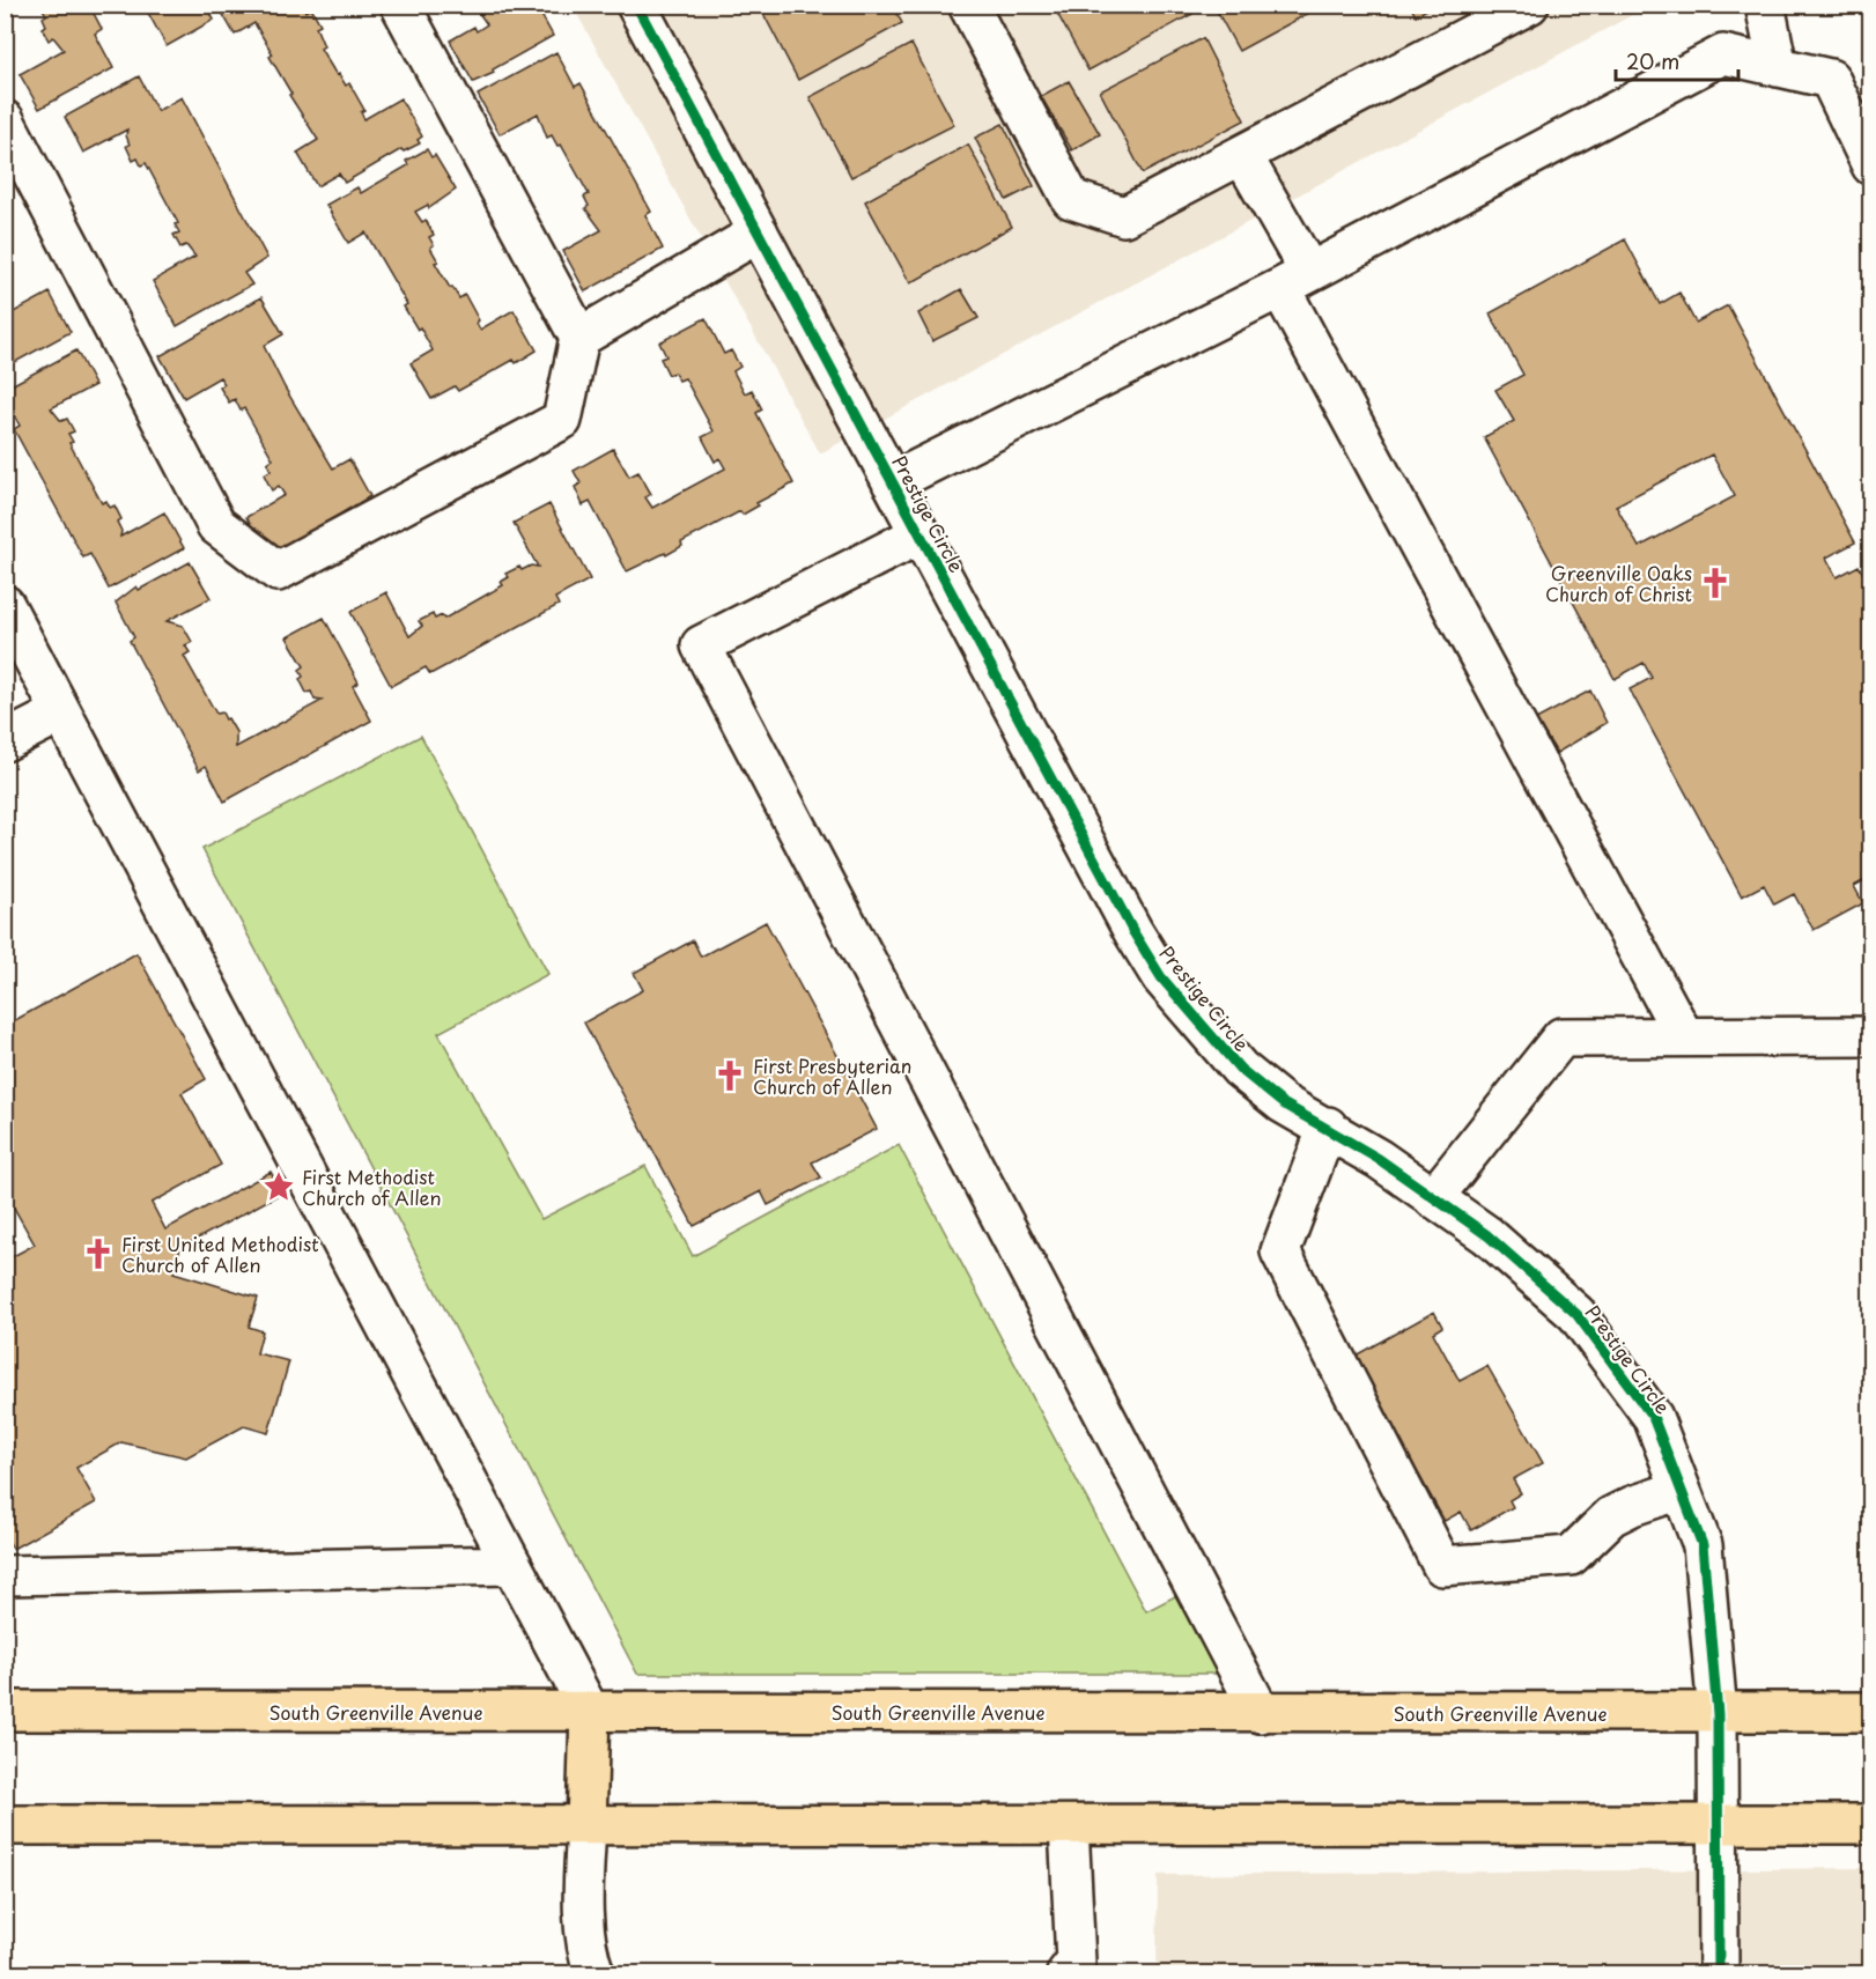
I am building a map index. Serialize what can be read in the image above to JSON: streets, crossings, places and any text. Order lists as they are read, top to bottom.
{
  "streets": {
    "main road": ["South Greenville Avenue"],
    "street": ["Prestige Circle"]
  },
  "crossings": [
    ["Prestige Circle", "South Greenville Avenue"]
  ],
  "places": {
    "church": ["Greenville Oaks Church of Christ", "First Presbyterian Church of Allen", "First United Methodist Church of Allen"],
    "place": ["First Methodist Church of Allen"]
  },
  "scale_bar": "20 m"
}
